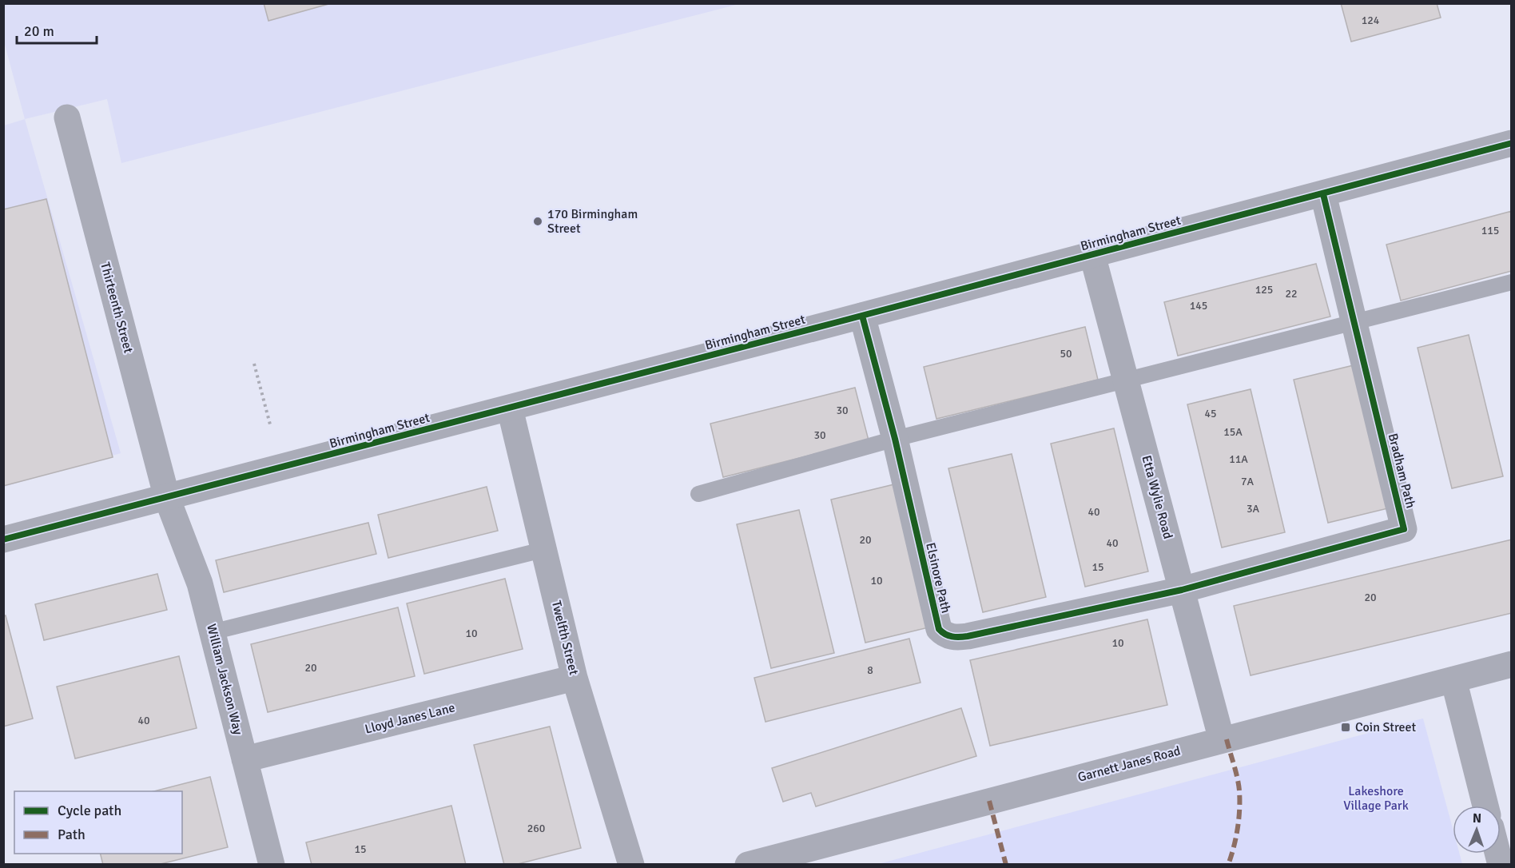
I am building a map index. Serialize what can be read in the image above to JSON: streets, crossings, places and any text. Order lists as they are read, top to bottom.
{
  "streets": {
    "street": [
      "Birmingham Street",
      "Thirteenth Street",
      "Bradham Path",
      "Etta Wylie Road",
      "Elsinore Path",
      "Twelfth Street",
      "William Jackson Way",
      "Lloyd Janes Lane",
      "Garnett Janes Road"
    ]
  },
  "crossings": [
    ["Birmingham Street", "Thirteenth Street"],
    ["Birmingham Street", "Bradham Path"],
    ["Birmingham Street", "Etta Wylie Road"],
    ["Birmingham Street", "Elsinore Path"],
    ["Birmingham Street", "Twelfth Street"],
    ["Birmingham Street", "William Jackson Way"],
    ["Thirteenth Street", "William Jackson Way"],
    ["Bradham Path", "Etta Wylie Road"],
    ["Bradham Path", "Elsinore Path"],
    ["Etta Wylie Road", "Elsinore Path"],
    ["Etta Wylie Road", "Garnett Janes Road"],
    ["Twelfth Street", "Lloyd Janes Lane"],
    ["William Jackson Way", "Lloyd Janes Lane"]
  ],
  "parks": ["Lakeshore Village Park"],
  "places": {
    "other": ["170 Birmingham Street"],
    "transit": ["Coin Street"]
  },
  "house_numbers": [
    "124",
    "115",
    "125",
    "22",
    "145",
    "50",
    "30",
    "45",
    "15A",
    "30",
    "11A",
    "7A",
    "3A",
    "40",
    "20",
    "40",
    "15",
    "10",
    "20",
    "10",
    "10",
    "20",
    "8",
    "40",
    "260",
    "15"
  ],
  "legend": ["Cycle path", "Path"],
  "scale_bar": "20 m",
  "north": "top"
}
